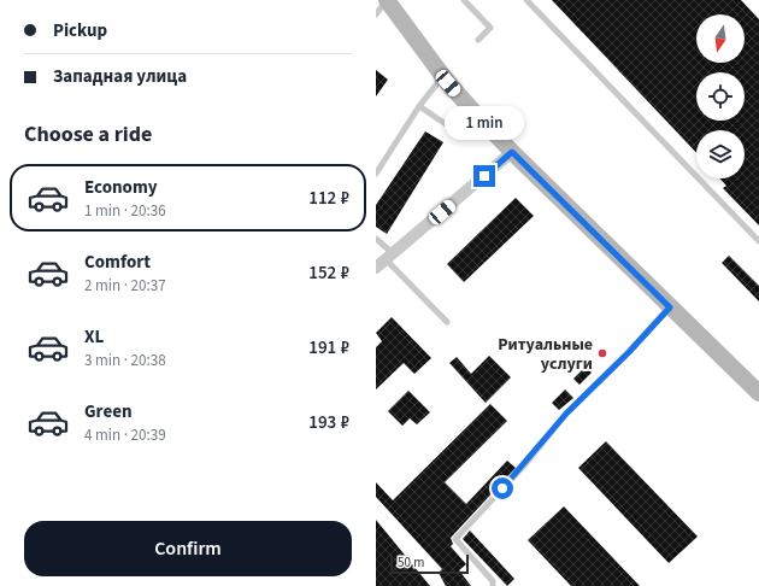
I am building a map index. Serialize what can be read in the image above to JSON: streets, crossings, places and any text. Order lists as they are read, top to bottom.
{
  "places": ["Ритуальные услуги"],
  "scale_bar": "50 m",
  "north": "bottom",
  "page": {
    "banner": ["Pickup", "Западная улица"],
    "heading": "Choose a ride",
    "bubble": "1 min",
    "list": [
      {
        "name": "Economy",
        "note": "1 min · 20:36",
        "value": "112 ₽"
      },
      {
        "name": "Comfort",
        "note": "2 min · 20:37",
        "value": "152 ₽"
      },
      {
        "name": "XL",
        "note": "3 min · 20:38",
        "value": "191 ₽"
      },
      {
        "name": "Green",
        "note": "4 min · 20:39",
        "value": "193 ₽"
      }
    ],
    "buttons": "Confirm",
    "scale": "50 m"
  }
}
